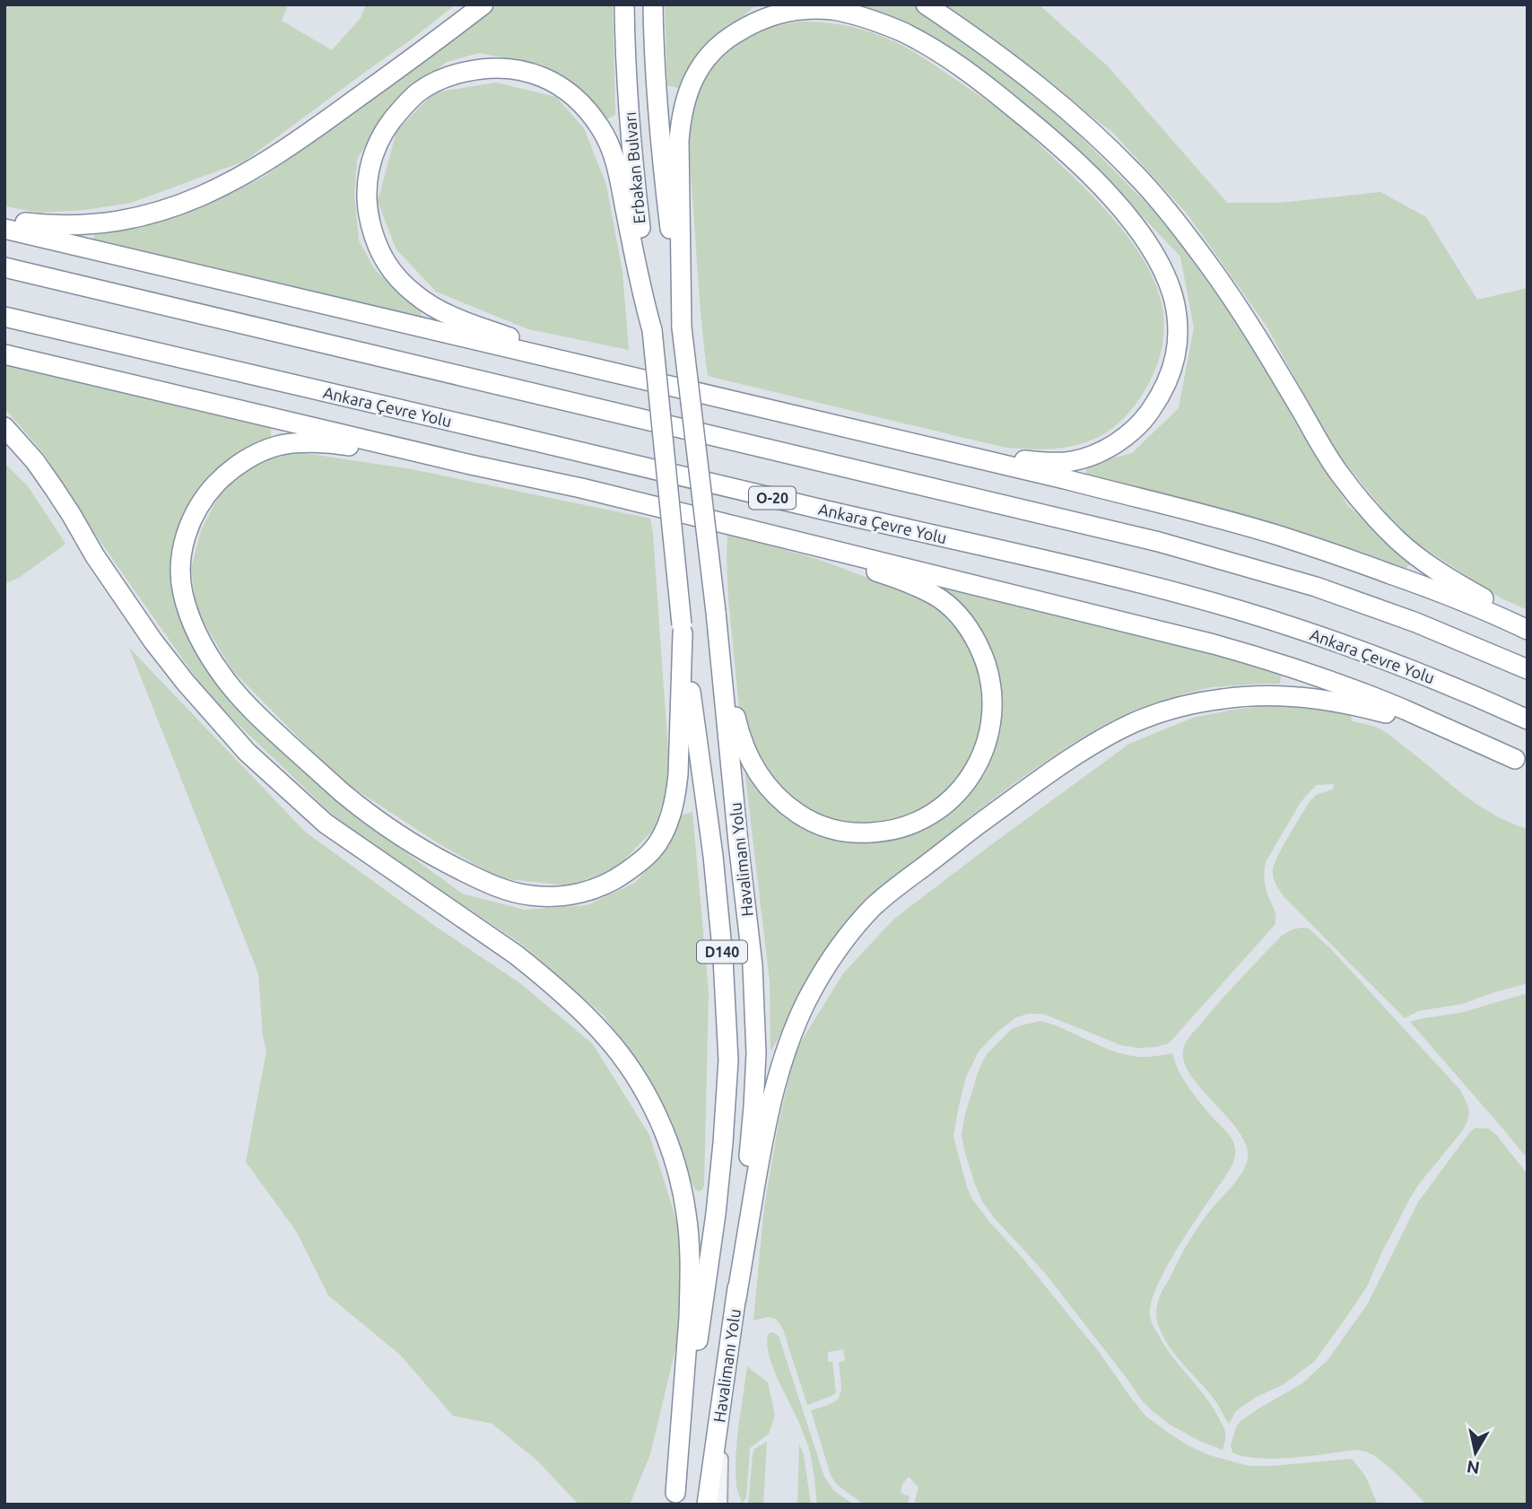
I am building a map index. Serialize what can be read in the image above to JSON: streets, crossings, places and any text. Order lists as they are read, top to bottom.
{
  "streets": {
    "highway": [
      "Erbakan Bulvarı",
      "Ankara Çevre Yolu",
      "O-20",
      "Havalimanı Yolu",
      "D140"
    ]
  },
  "crossings": [
    ["Erbakan Bulvarı", "Havalimanı Yolu"]
  ],
  "north": "bottom"
}
